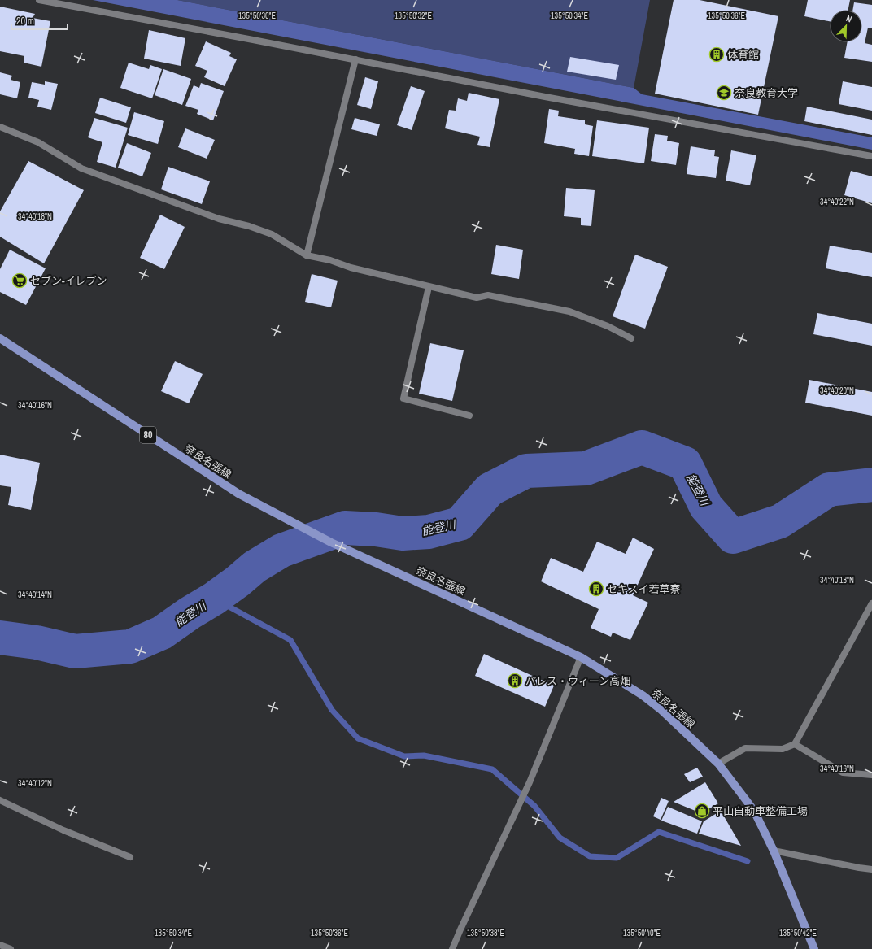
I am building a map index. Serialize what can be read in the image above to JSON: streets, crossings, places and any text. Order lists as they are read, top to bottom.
{
  "streets": {
    "main road": ["80", "奈良名張線"]
  },
  "water": ["能登川"],
  "places": {
    "building": ["体育館", "セキスイ若草寮", "パレス・ウィーン高畑"],
    "school or university": ["奈良教育大学"],
    "supermarket": ["セブン-イレブン"],
    "shop": ["平山自動車整備工場"]
  },
  "scale_bar": "20 m",
  "north": "top right",
  "coordinates": [
    "135°50'30\"E",
    "135°50'32\"E",
    "135°50'34\"E",
    "135°50'36\"E",
    "34°40'22\"N",
    "34°40'18\"N",
    "34°40'20\"N",
    "34°40'16\"N",
    "34°40'14\"N",
    "34°40'12\"N",
    "135°50'38\"E",
    "135°50'40\"E",
    "135°50'42\"E"
  ]
}
